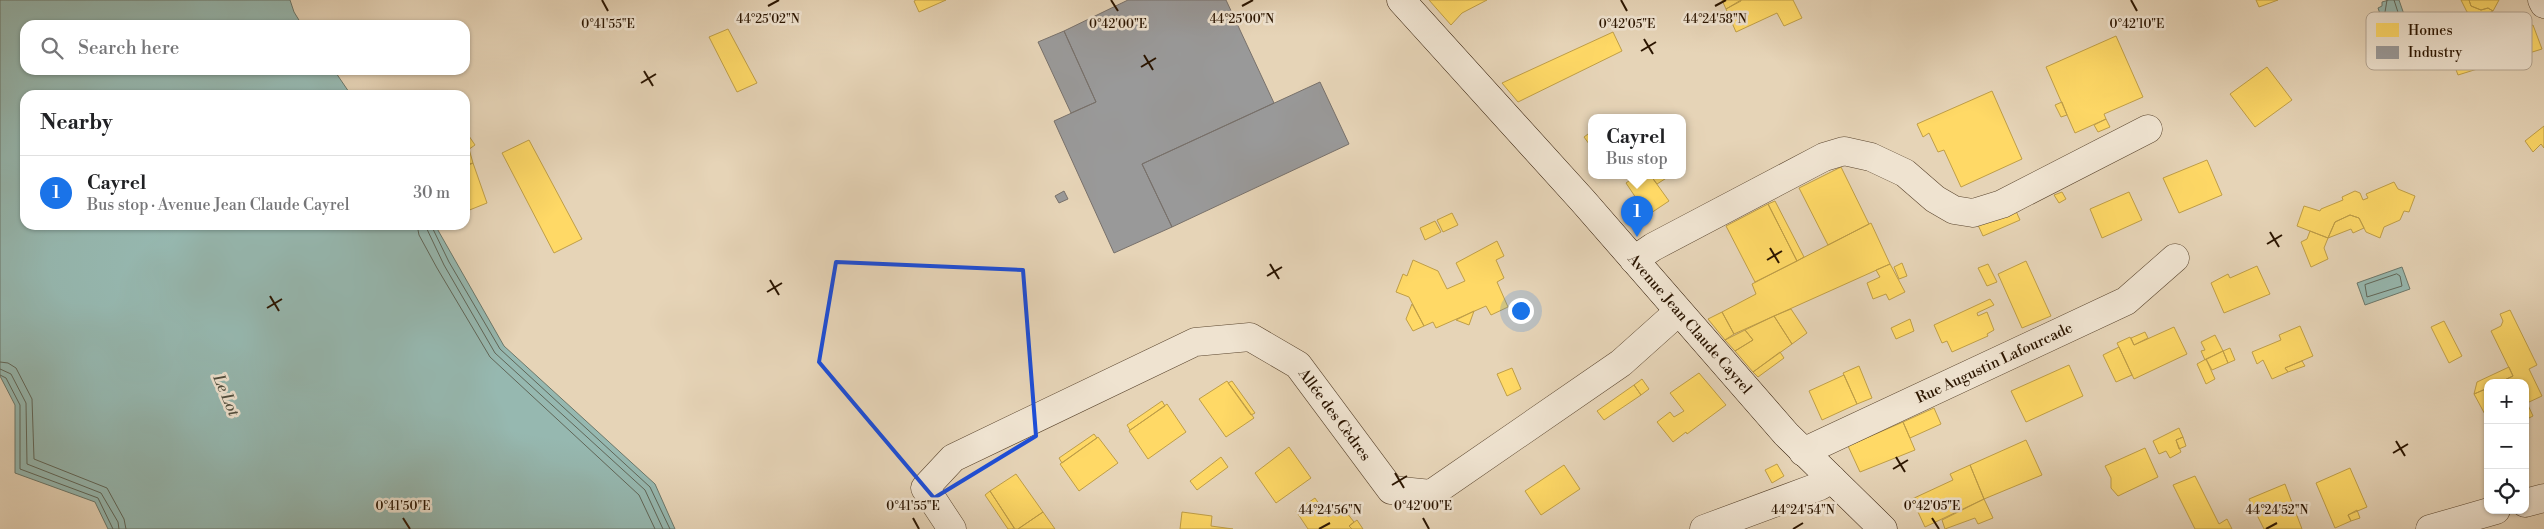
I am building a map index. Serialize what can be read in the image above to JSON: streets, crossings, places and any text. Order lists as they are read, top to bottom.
{
  "streets": {
    "street": ["Avenue Jean Claude Cayrel", "Rue Augustin Lafourcade", "Allée des Cèdres"]
  },
  "crossings": [
    ["Avenue Jean Claude Cayrel", "Rue Augustin Lafourcade"],
    ["Avenue Jean Claude Cayrel", "Allée des Cèdres"]
  ],
  "water": ["Le Lot"],
  "legend": ["Homes", "Industry"],
  "page": {
    "search": "Search here",
    "heading": "Nearby",
    "popup": ["Cayrel", "Bus stop"],
    "list": [
      {
        "mark": "1",
        "name": "Cayrel",
        "note": "Bus stop · Avenue Jean Claude Cayrel",
        "value": "30 m"
      }
    ],
    "pins": "1",
    "map_buttons": ["+", "−"]
  },
  "coordinates": [
    "44°25'00\"N",
    "44°25'02\"N",
    "44°24'58\"N",
    "0°41'55\"E",
    "0°42'00\"E",
    "0°42'05\"E",
    "0°42'10\"E",
    "0°41'50\"E",
    "44°24'56\"N",
    "44°24'54\"N",
    "44°24'52\"N"
  ]
}
